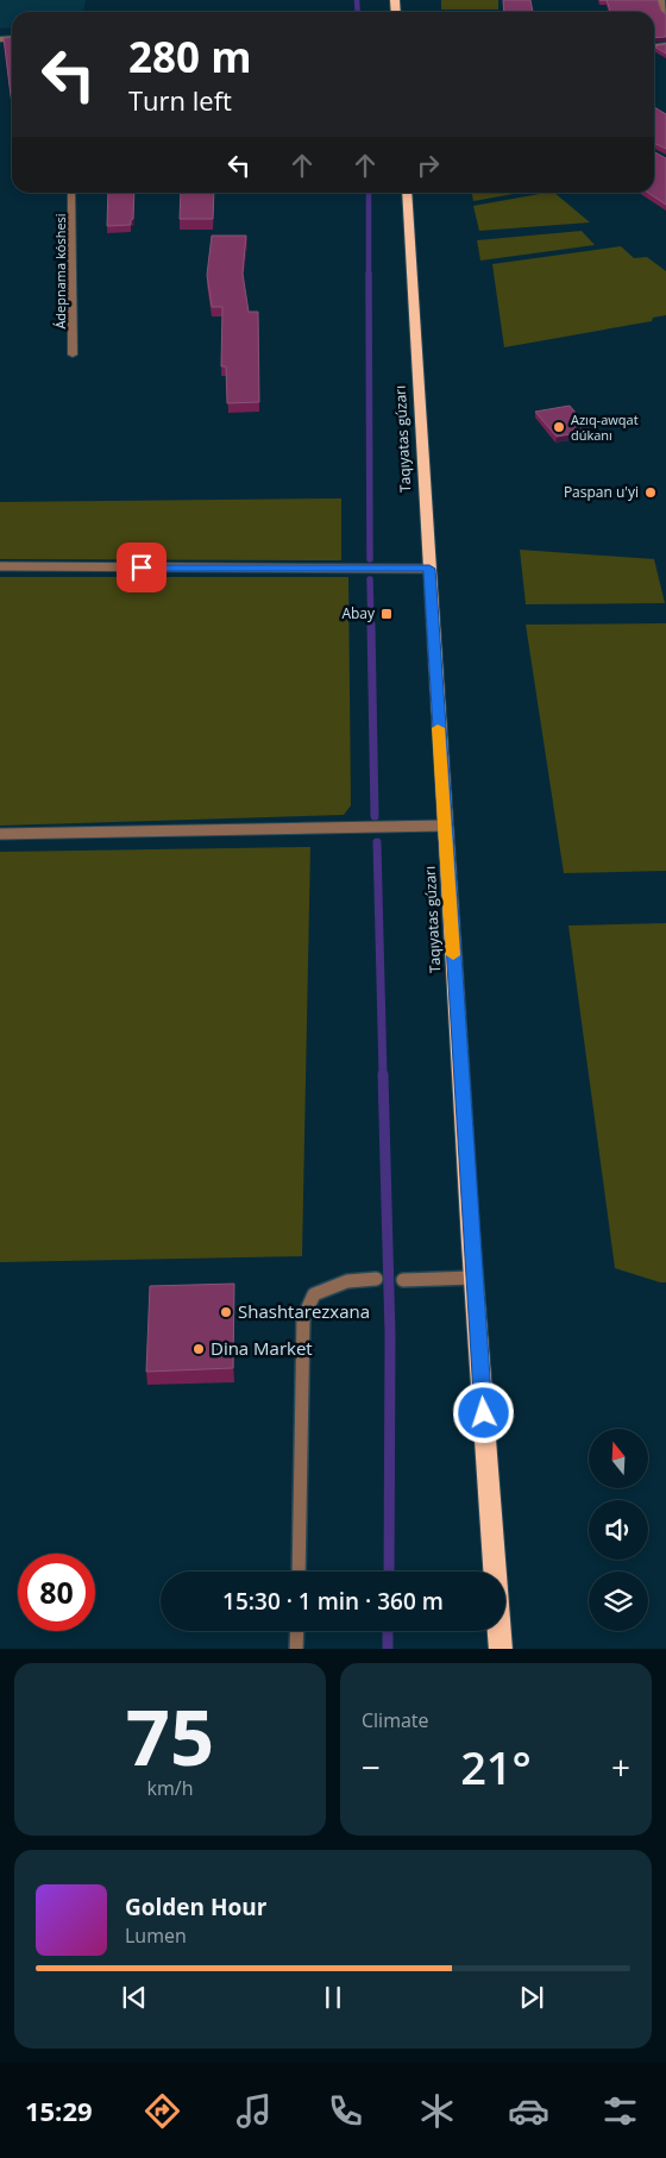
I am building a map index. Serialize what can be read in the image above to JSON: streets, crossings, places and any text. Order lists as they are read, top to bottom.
{
  "streets": {
    "highway": ["Taqıyatas gúzarı"],
    "street": ["Ádepnama kóshesi"]
  },
  "places": {
    "other": [
      "Azıq-awqat dúkanı",
      "Paspan u'yi",
      "Shashtarezxana",
      "Dina Market"
    ],
    "transit": ["Abay"]
  },
  "north": "top",
  "page": {
    "turn": ["280 m", "Turn left"],
    "limit": "80",
    "trip": "15:30 · 1 min · 360 m",
    "tile": [
      ["75", "km/h"],
      "Climate"
    ],
    "heat": ["−", "21°", "+"],
    "song": ["Golden Hour", "Lumen"],
    "tabs": "15:29"
  }
}
